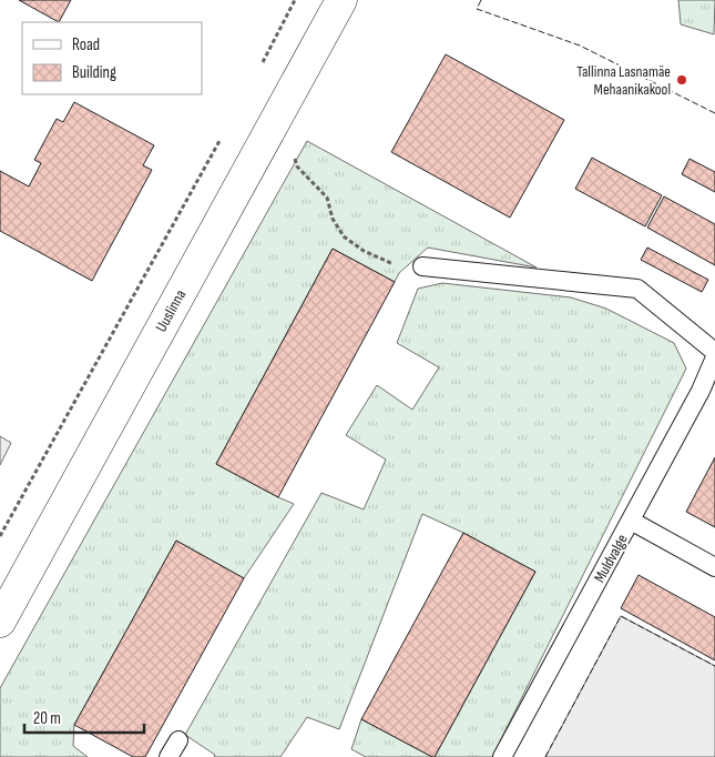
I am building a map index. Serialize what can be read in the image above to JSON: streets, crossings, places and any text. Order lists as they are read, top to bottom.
{
  "streets": {
    "street": ["Uuslinna"],
    "lane": ["Muldvalge"]
  },
  "places": ["Tallinna Lasnamäe Mehaanikakool"],
  "legend": ["Road", "Building"],
  "scale_bar": "20 m"
}
